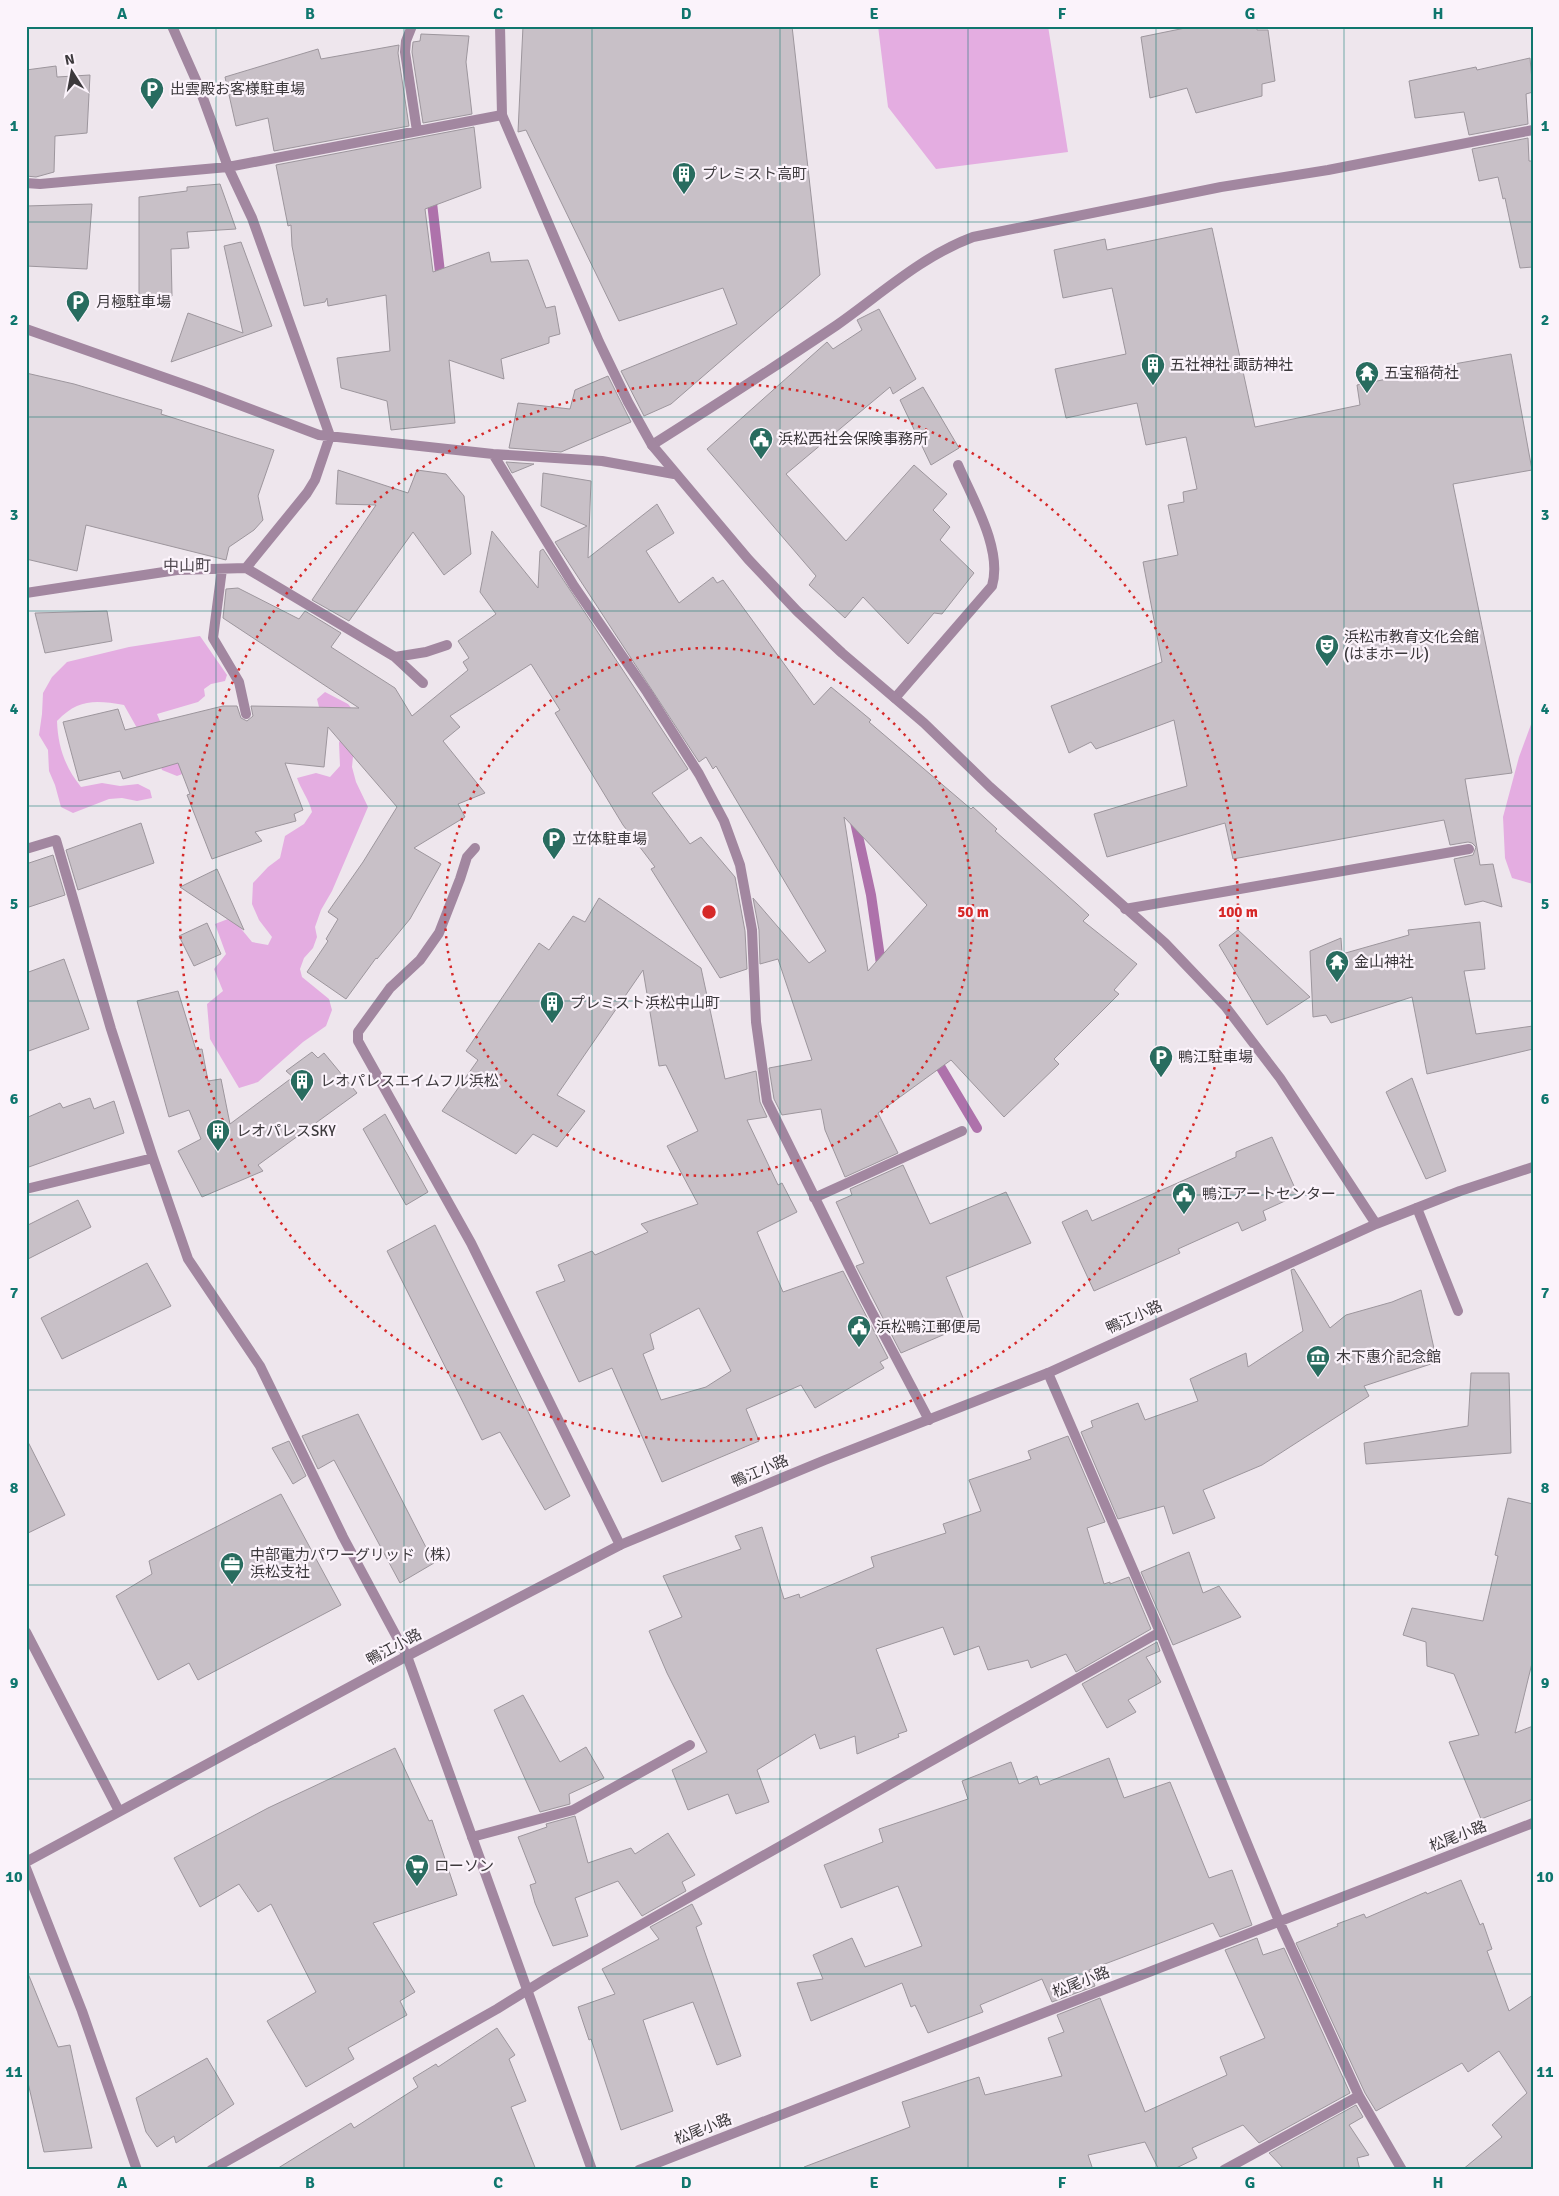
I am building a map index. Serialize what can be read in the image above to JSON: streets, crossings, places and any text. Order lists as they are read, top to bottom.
{
  "streets": {
    "street": ["鴨江小路", "松尾小路"]
  },
  "districts": ["中山町"],
  "places": {
    "parking": [
      "出雲殿お客様駐車場",
      "月極駐車場",
      "立体駐車場",
      "鴨江駐車場"
    ],
    "building": [
      "プレミスト高町",
      "五社神社 諏訪神社",
      "プレミスト浜松中山町",
      "レオパレスエイムフル浜松",
      "レオパレスSKY"
    ],
    "temple": ["五宝稲荷社", "金山神社"],
    "public building": ["浜松西社会保険事務所", "鴨江アートセンター", "浜松鴨江郵便局"],
    "theatre": ["浜松市教育文化会館 (はまホール)"],
    "museum": ["木下惠介記念館"],
    "office": ["中部電力パワーグリッド（株） 浜松支社"],
    "supermarket": ["ローソン"]
  },
  "north": "top",
  "grid": {
    "columns": [
      "A",
      "B",
      "C",
      "D",
      "E",
      "F",
      "G",
      "H"
    ],
    "rows": [
      "1",
      "2",
      "3",
      "4",
      "5",
      "6",
      "7",
      "8",
      "9",
      "10",
      "11"
    ]
  },
  "rings": ["50 m", "100 m"]
}
